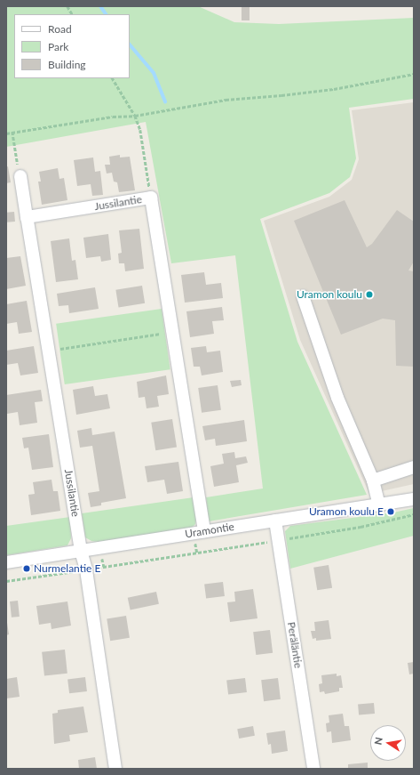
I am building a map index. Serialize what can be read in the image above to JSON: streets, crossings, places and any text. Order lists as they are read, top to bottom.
{
  "streets": {
    "street": ["Jussilantie", "Uramontie", "Peräläntie"]
  },
  "crossings": [
    ["Jussilantie", "Uramontie"],
    ["Uramontie", "Peräläntie"]
  ],
  "places": ["Uramon koulu", "Uramon koulu E", "Nurmelantie E"],
  "legend": ["Road", "Park", "Building"],
  "north": "left"
}
